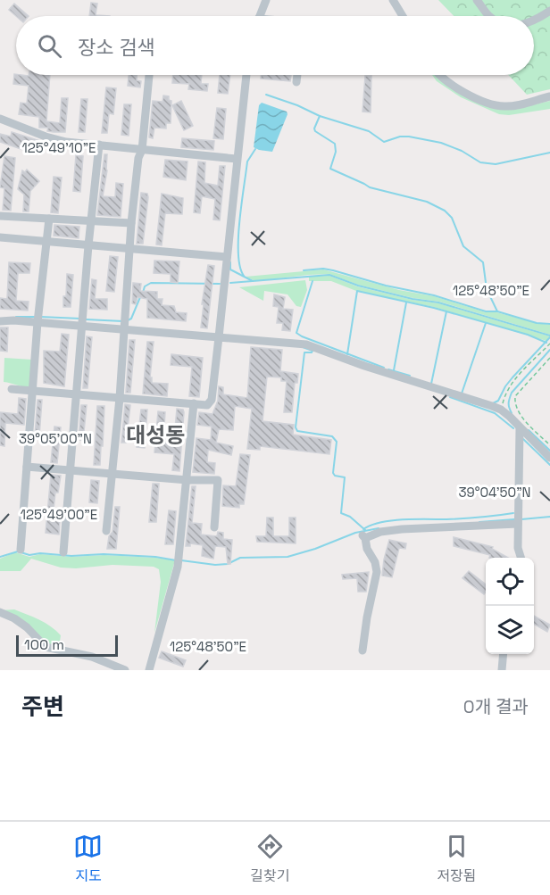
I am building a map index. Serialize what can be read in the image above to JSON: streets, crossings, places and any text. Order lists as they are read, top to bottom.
{
  "districts": ["대성동"],
  "scale_bar": "100 m",
  "page": {
    "search": "장소 검색",
    "scale": "100 m",
    "heading": ["주변", "0개 결과"],
    "nav": ["지도", "길찾기", "저장됨"]
  },
  "coordinates": [
    "125°49'10\"E",
    "125°48'50\"E",
    "39°05'00\"N",
    "39°04'50\"N",
    "125°49'00\"E"
  ]
}
